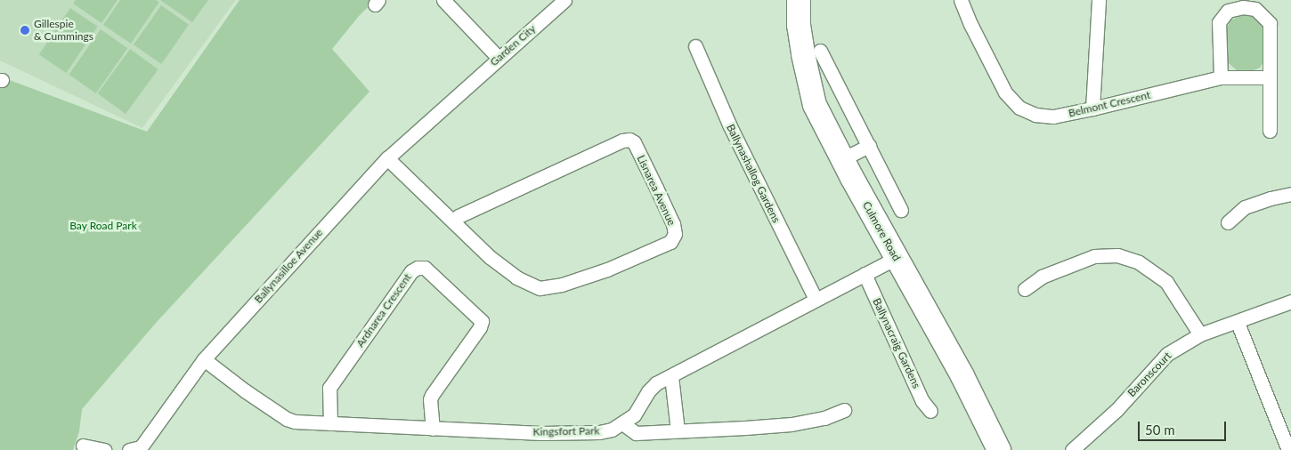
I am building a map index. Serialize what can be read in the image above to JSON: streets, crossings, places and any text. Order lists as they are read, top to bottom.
{
  "streets": {
    "highway": ["Culmore Road"],
    "street": [
      "Garden City",
      "Belmont Crescent",
      "Ballynashallog Gardens",
      "Lisnarea Avenue",
      "Ballynasilloe Avenue",
      "Ardnarea Crescent",
      "Ballynacraig Gardens",
      "Baronscourt",
      "Kingsfort Park"
    ]
  },
  "crossings": [
    ["Garden City", "Ballynasilloe Avenue"],
    ["Ballynashallog Gardens", "Kingsfort Park"],
    ["Lisnarea Avenue", "Ballynasilloe Avenue"],
    ["Culmore Road", "Kingsfort Park"],
    ["Ballynasilloe Avenue", "Kingsfort Park"],
    ["Ardnarea Crescent", "Kingsfort Park"],
    ["Ballynacraig Gardens", "Kingsfort Park"]
  ],
  "parks": ["Bay Road Park"],
  "places": ["Gillespie & Cummings"],
  "scale_bar": "50 m"
}
